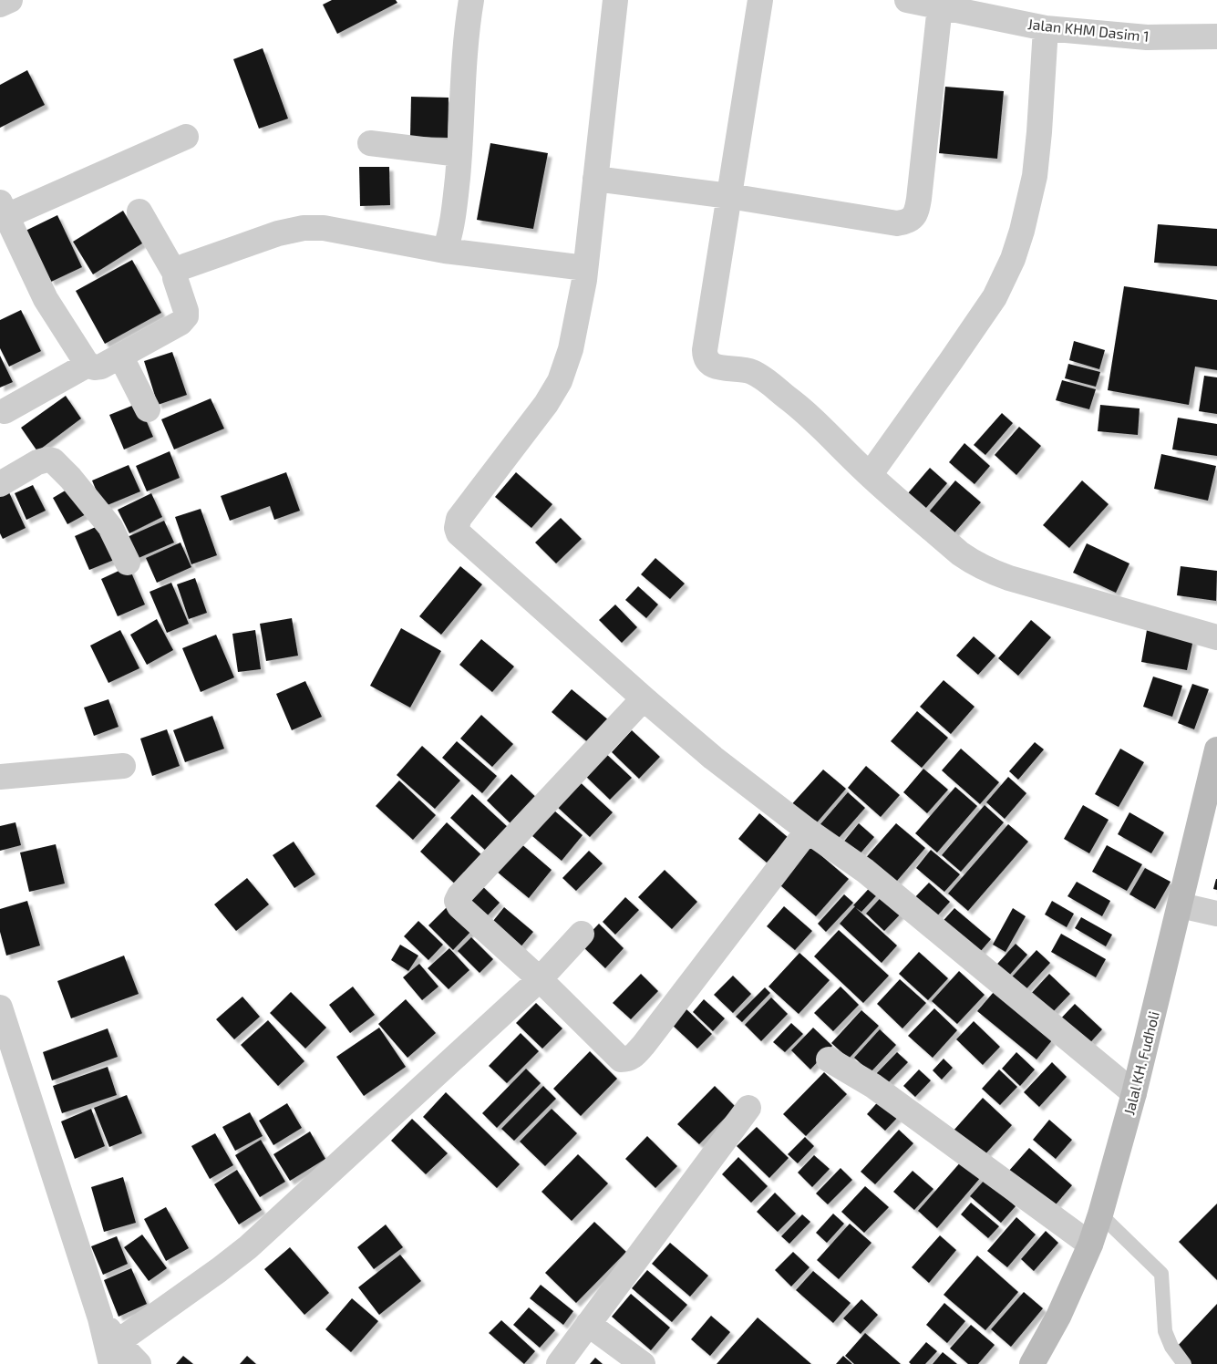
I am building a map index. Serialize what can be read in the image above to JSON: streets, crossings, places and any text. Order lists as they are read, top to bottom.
{
  "streets": {
    "main road": ["Jalal KH. Fudholi"],
    "street": ["Jalan KHM Dasim 1"]
  }
}
